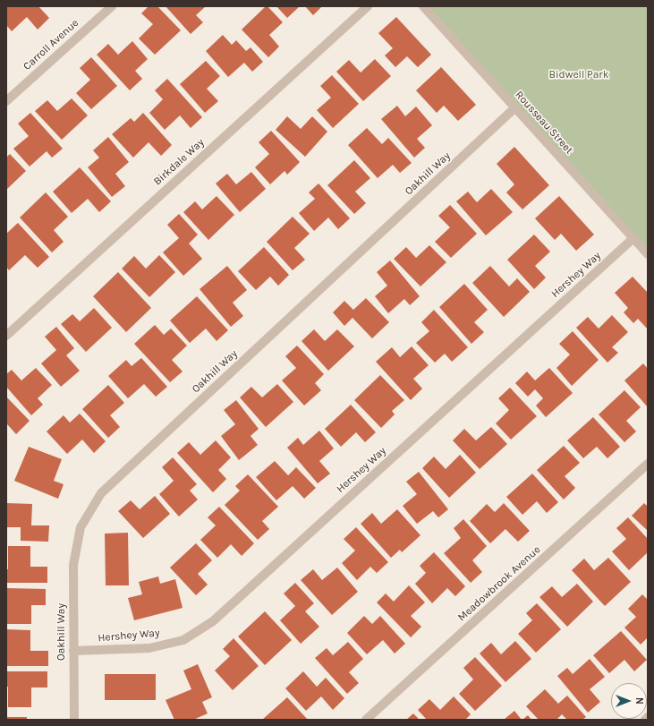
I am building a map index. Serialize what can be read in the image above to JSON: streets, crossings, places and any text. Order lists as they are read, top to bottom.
{
  "streets": {
    "street": [
      "Carroll Avenue",
      "Rousseau Street",
      "Birkdale Way",
      "Oakhill Way",
      "Hershey Way",
      "Meadowbrook Avenue"
    ]
  },
  "crossings": [
    ["Rousseau Street", "Oakhill Way"],
    ["Rousseau Street", "Hershey Way"],
    ["Oakhill Way", "Hershey Way"]
  ],
  "parks": ["Bidwell Park"],
  "north": "right"
}
